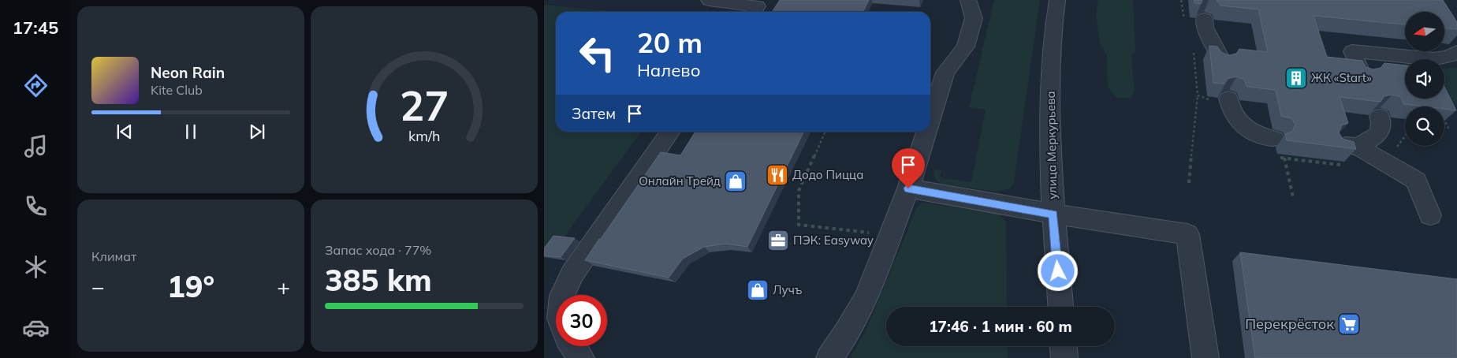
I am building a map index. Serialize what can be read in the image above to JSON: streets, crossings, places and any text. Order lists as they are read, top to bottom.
{
  "streets": {
    "street": ["улица Меркурьева"]
  },
  "places": {
    "building": ["ЖК «Start»"],
    "restaurant": ["Додо Пицца"],
    "shop": ["Онлайн Трейд", "Лучъ"],
    "office": ["ПЭК: Easyway"],
    "supermarket": ["Перекрёсток"]
  },
  "north": "left",
  "page": {
    "tabs": "17:45",
    "turn": ["20 m", "Налево"],
    "song": ["Neon Rain", "Kite Club"],
    "then": "Затем",
    "tile": [
      "Климат",
      ["Запас хода · 77%", "385 km"]
    ],
    "heat": ["−", "19°", "+"],
    "limit": "30",
    "trip": "17:46 · 1 мин · 60 m",
    "gauge": ["27", "km/h"]
  }
}
